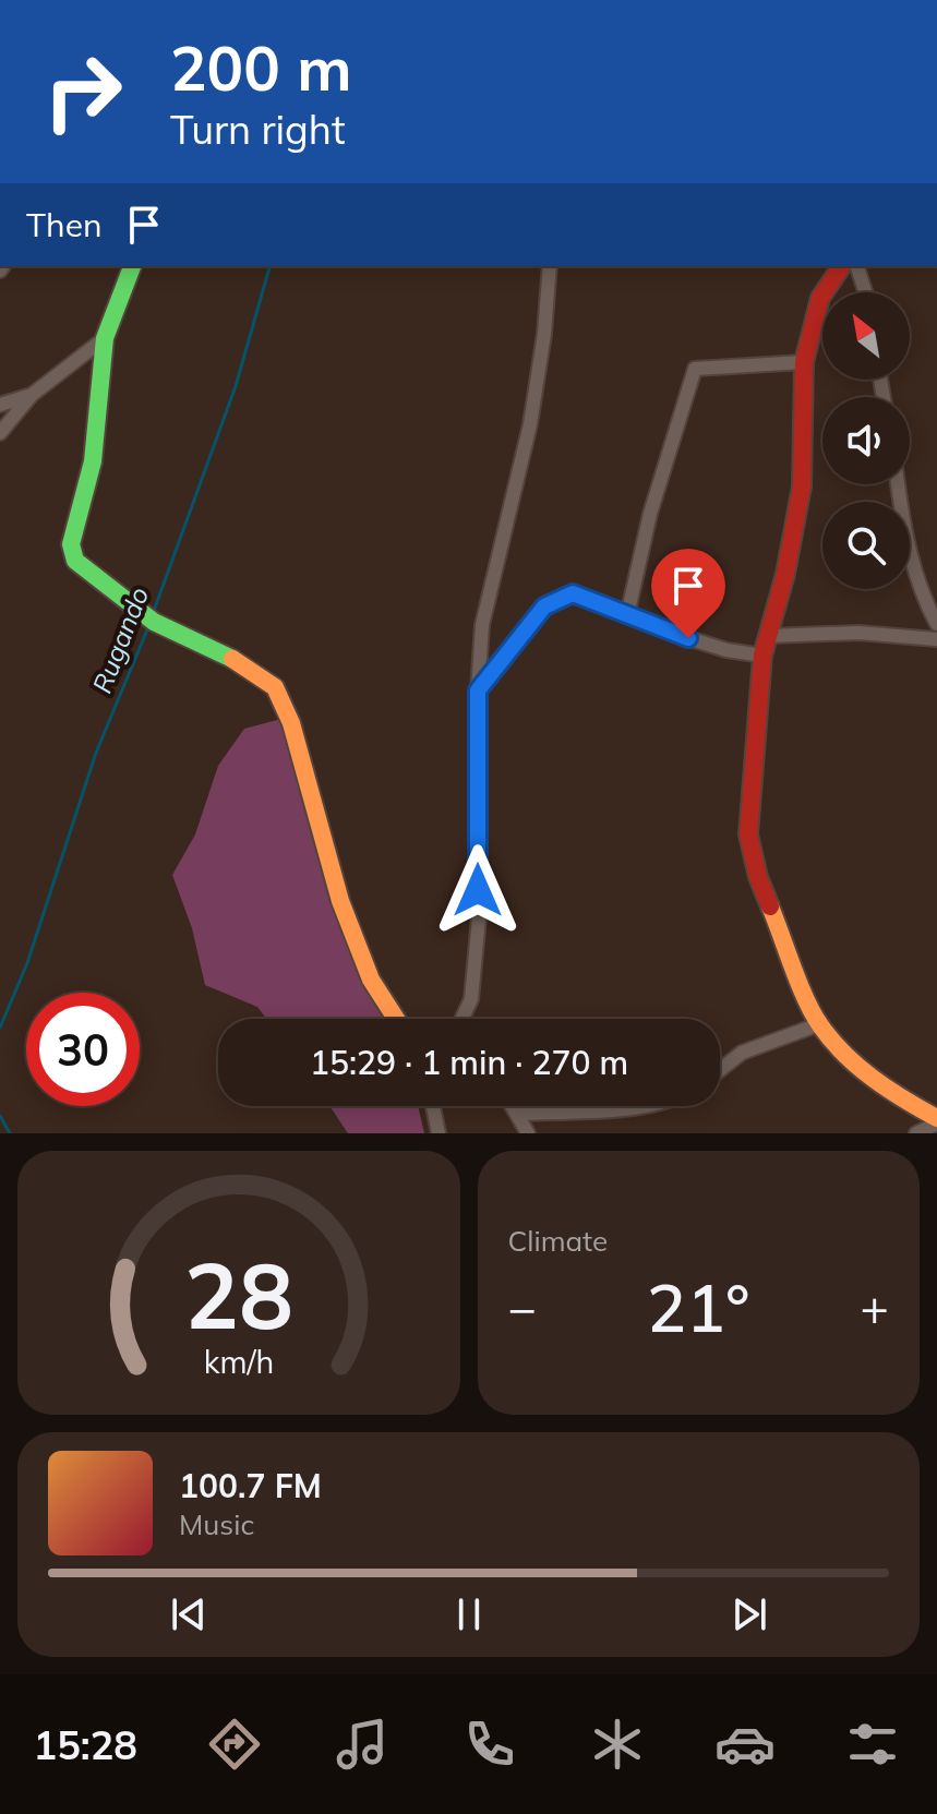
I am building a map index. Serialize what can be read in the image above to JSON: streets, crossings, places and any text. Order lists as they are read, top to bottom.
{
  "water": ["Rugando"],
  "north": "top left",
  "page": {
    "turn": ["200 m", "Turn right"],
    "then": "Then",
    "limit": "30",
    "trip": "15:29 · 1 min · 270 m",
    "tile": "Climate",
    "heat": ["−", "21°", "+"],
    "song": ["100.7 FM", "Music"],
    "tabs": "15:28",
    "gauge": ["28", "km/h"]
  }
}
